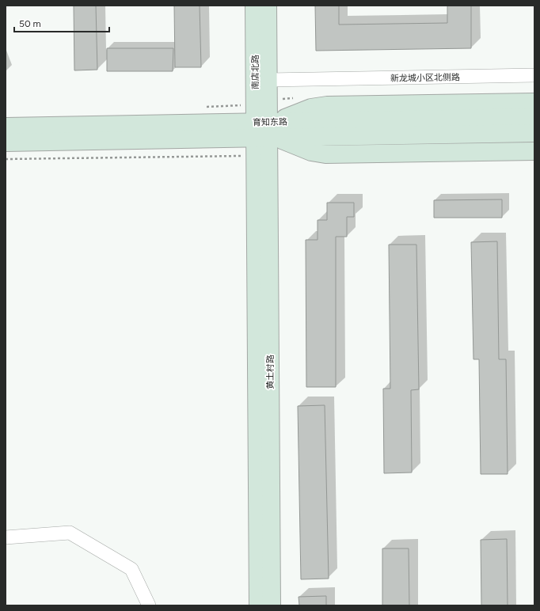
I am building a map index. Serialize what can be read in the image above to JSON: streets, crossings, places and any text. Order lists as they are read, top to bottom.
{
  "streets": {
    "main road": ["南店北路", "育知东路", "黄土村路"],
    "street": ["新龙城小区北侧路"]
  },
  "crossings": [
    ["南店北路", "新龙城小区北侧路"],
    ["南店北路", "育知东路"],
    ["南店北路", "黄土村路"],
    ["育知东路", "黄土村路"]
  ],
  "scale_bar": "50 m"
}
